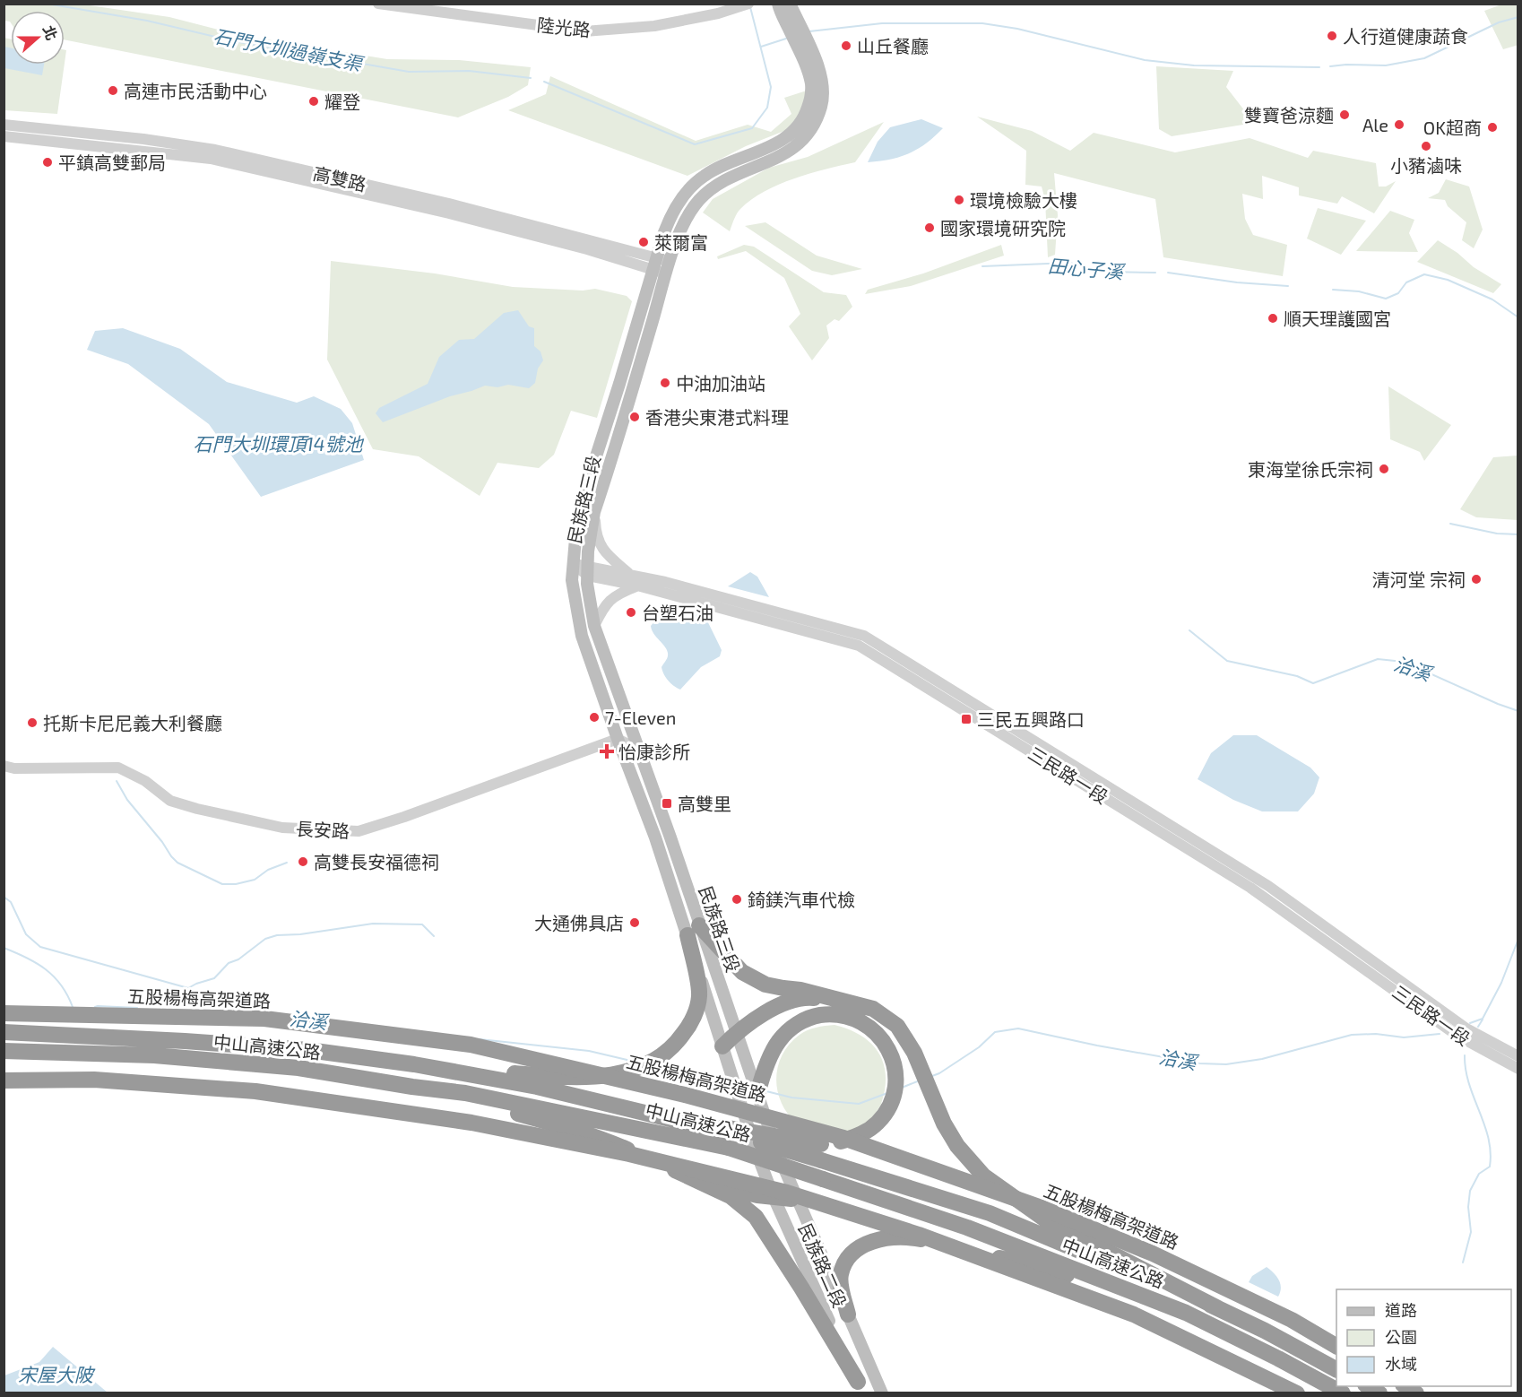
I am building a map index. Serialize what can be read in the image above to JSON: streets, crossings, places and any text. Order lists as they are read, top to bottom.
{
  "streets": {
    "highway": ["五股楊梅高架道路", "中山高速公路"],
    "main road": ["民族路三段", "民族路二段"],
    "street": [
      "陸光路",
      "高雙路",
      "三民路一段",
      "長安路"
    ]
  },
  "crossings": [
    ["高雙路", "民族路三段"],
    ["民族路三段", "三民路一段"],
    ["民族路三段", "長安路"],
    ["民族路三段", "民族路二段"]
  ],
  "water": [
    "石門大圳過嶺支渠",
    "田心子溪",
    "石門大圳環頂14號池",
    "洽溪",
    "宋屋大陂"
  ],
  "places": {
    "other": [
      "人行道健康蔬食",
      "山丘餐廳",
      "高連市民活動中心",
      "耀登",
      "雙寶爸涼麵",
      "Ale",
      "OK超商",
      "小豬滷味",
      "平鎮高雙郵局",
      "環境檢驗大樓",
      "國家環境研究院",
      "萊爾富",
      "順天理護國宮",
      "中油加油站",
      "香港尖東港式料理",
      "東海堂徐氏宗祠",
      "清河堂 宗祠",
      "台塑石油",
      "7-Eleven",
      "托斯卡尼尼義大利餐廳",
      "高雙長安福德祠",
      "錡鎂汽車代檢",
      "大通佛具店"
    ],
    "transit": ["三民五興路口", "高雙里"],
    "health": ["怡康診所"]
  },
  "legend": ["道路", "公園", "水域"],
  "north": "right"
}
